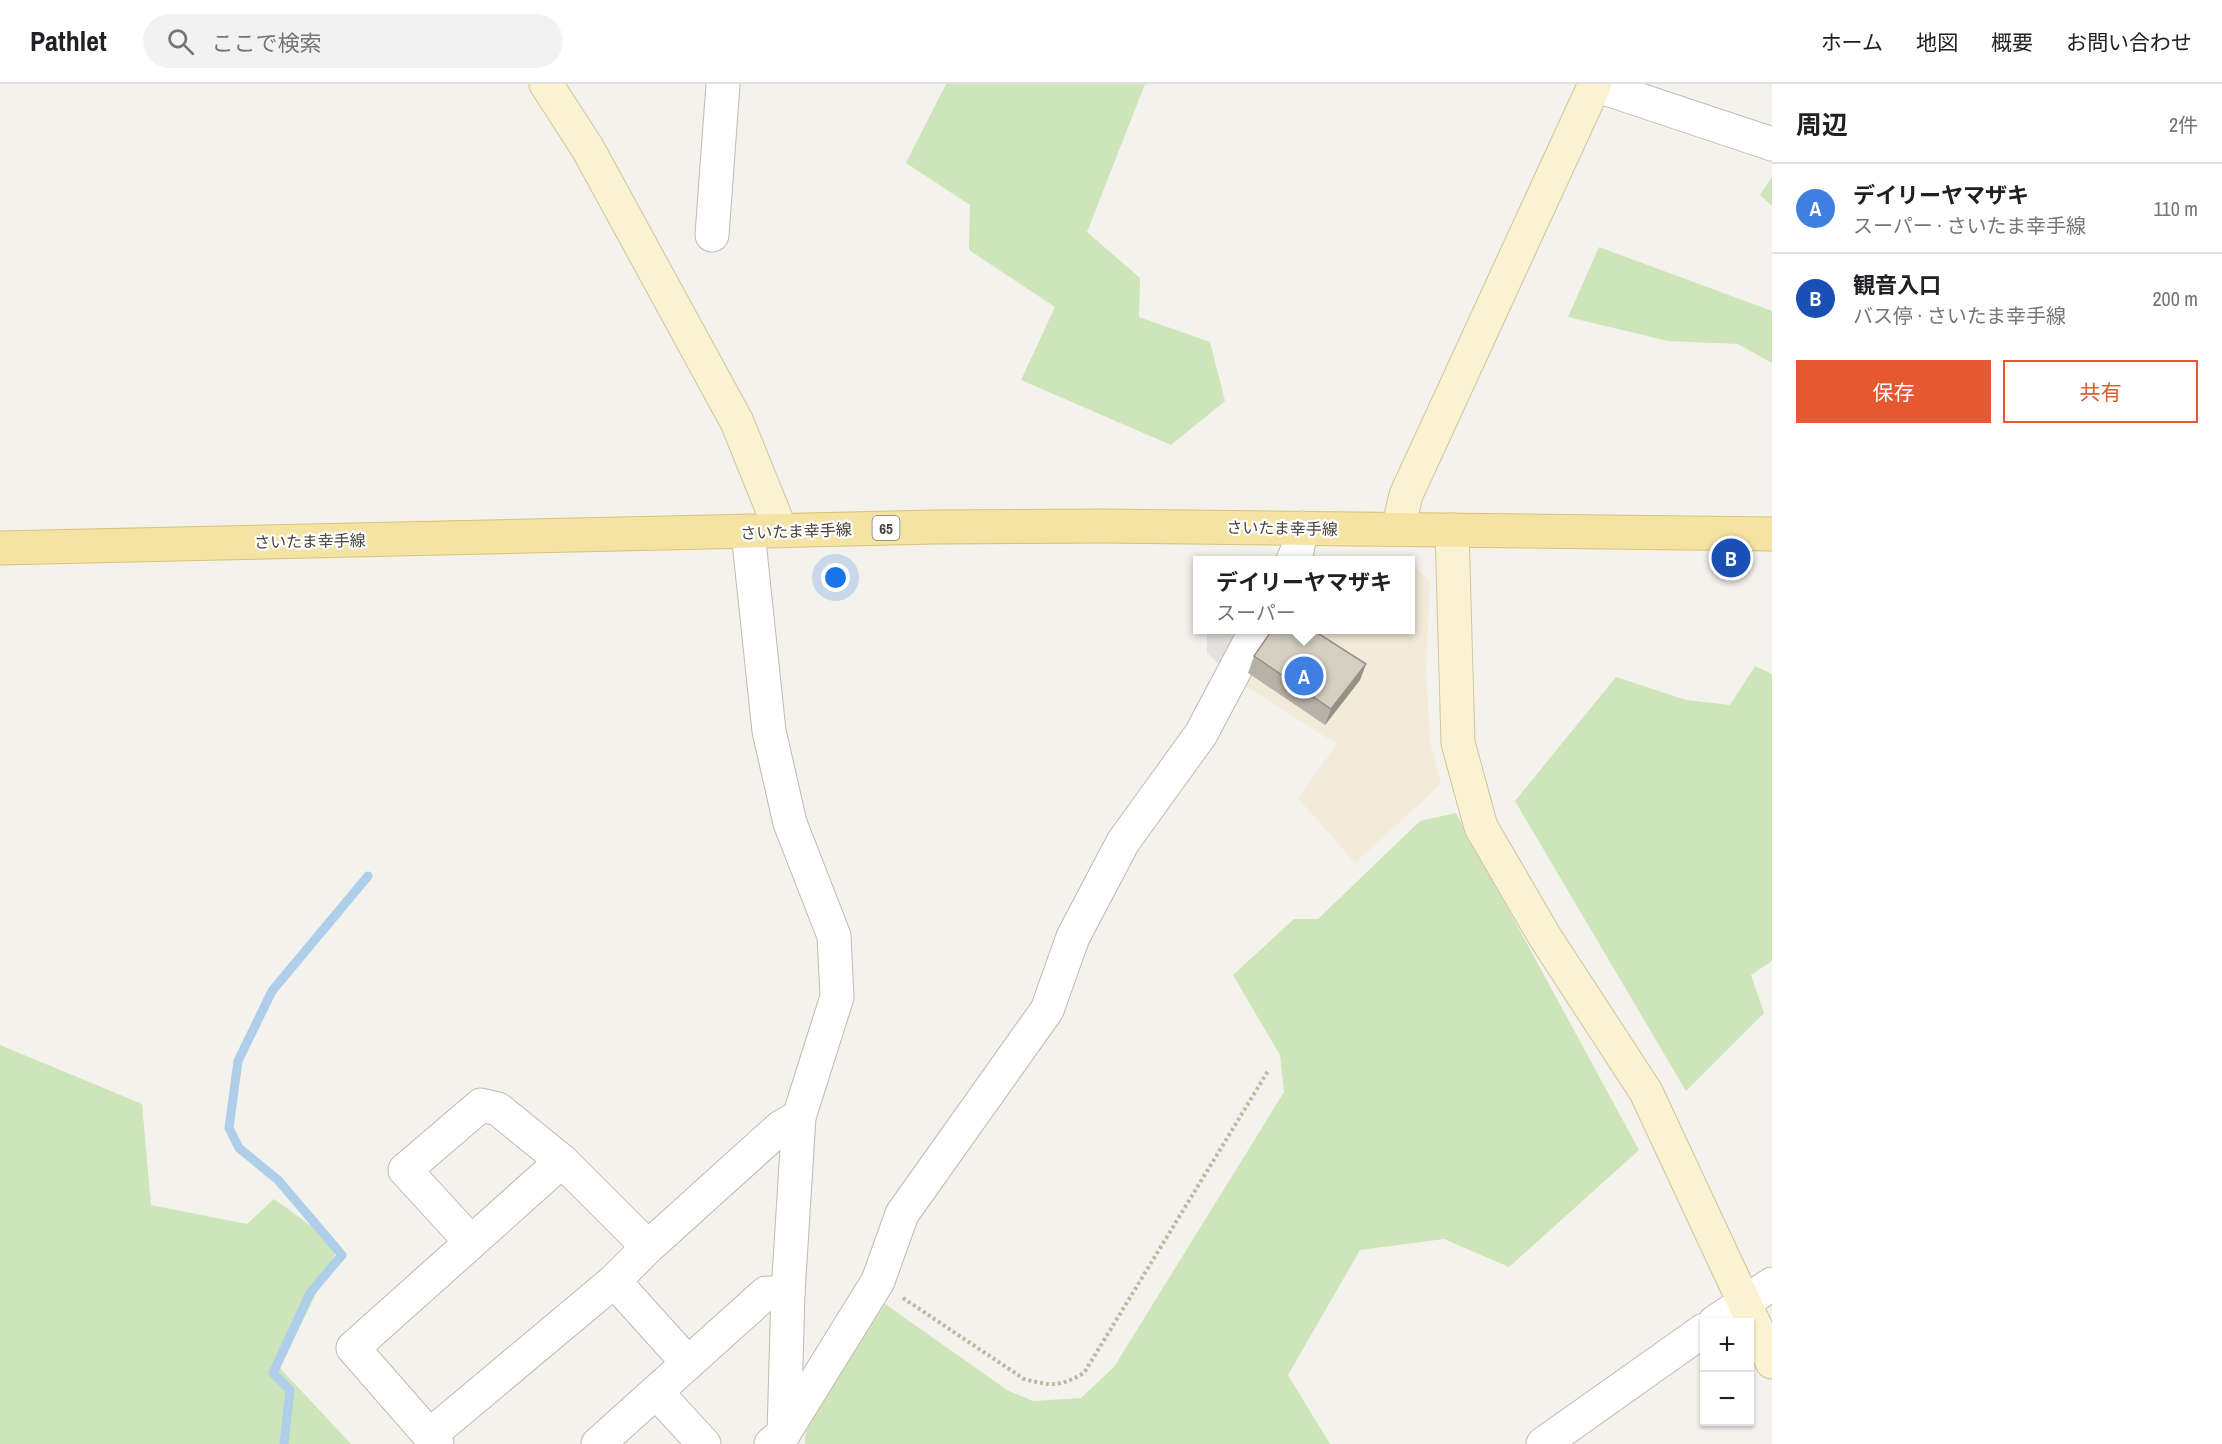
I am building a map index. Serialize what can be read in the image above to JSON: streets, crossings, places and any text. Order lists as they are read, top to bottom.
{
  "streets": {
    "main road": ["65", "さいたま幸手線"]
  },
  "page": {
    "header": "Pathlet",
    "search": "ここで検索",
    "nav": [
      "ホーム",
      "地図",
      "概要",
      "お問い合わせ"
    ],
    "heading": ["周辺", "2件"],
    "list": [
      {
        "mark": "A",
        "name": "デイリーヤマザキ",
        "note": "スーパー · さいたま幸手線",
        "value": "110 m"
      },
      {
        "mark": "B",
        "name": "観音入口",
        "note": "バス停 · さいたま幸手線",
        "value": "200 m"
      }
    ],
    "buttons": ["保存", "共有"],
    "pins": ["B", "A"],
    "popup": ["デイリーヤマザキ", "スーパー"],
    "map_buttons": ["+", "−"]
  }
}
